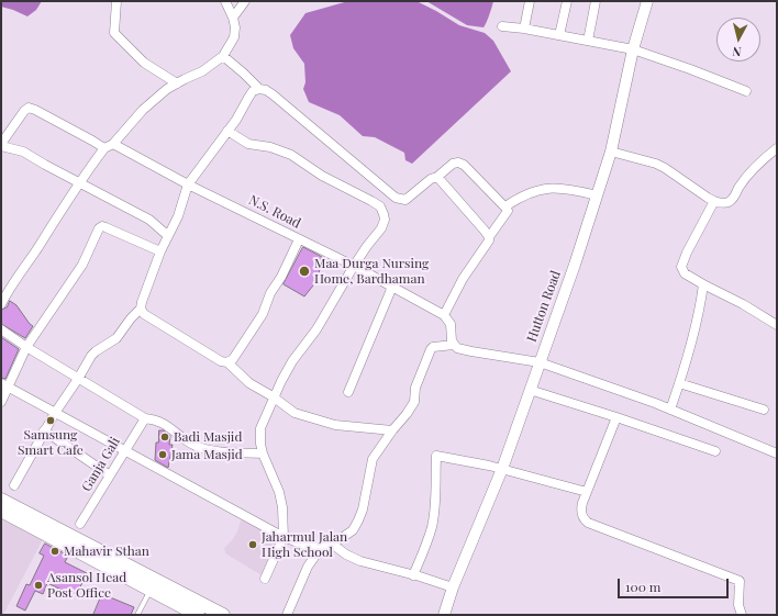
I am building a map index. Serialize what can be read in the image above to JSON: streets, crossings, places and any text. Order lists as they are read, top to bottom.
{
  "streets": {
    "street": ["N.S. Road", "Hutton Road", "Ganja Gali"]
  },
  "places": [
    "Maa Durga Nursing Home, Bardhaman",
    "Samsung Smart Cafe",
    "Badi Masjid",
    "Jama Masjid",
    "Jaharmul Jalan High School",
    "Mahavir Sthan",
    "Asansol Head Post Office"
  ],
  "scale_bar": "100 m",
  "north": "bottom"
}
